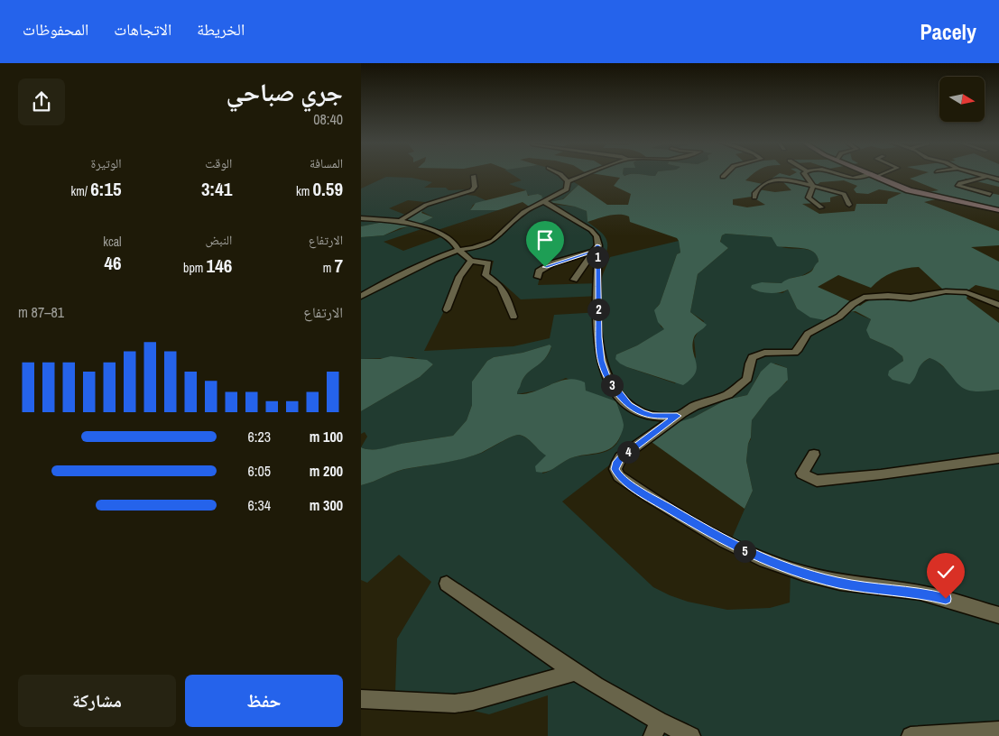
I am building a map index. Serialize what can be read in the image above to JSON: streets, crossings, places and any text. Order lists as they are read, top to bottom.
{
  "north": "right",
  "page": {
    "header": "Pacely",
    "nav": ["الخريطة", "الاتجاهات", "المحفوظات"],
    "heading": ["جري صباحي", "08:40"],
    "stats": [
      ["المسافة", "0.59 km"],
      ["الوقت", "3:41"],
      ["الوتيرة", "6:15 /km"],
      ["الارتفاع", "7 m"],
      ["النبض", "146 bpm"],
      ["kcal", "46"]
    ],
    "pins": [
      "1",
      "2",
      "3",
      "4",
      "5"
    ],
    "chart": ["الارتفاع", "81–87 m"],
    "list": [
      {
        "name": "100 m",
        "note": "6:23"
      },
      {
        "name": "200 m",
        "note": "6:05"
      },
      {
        "name": "300 m",
        "note": "6:34"
      }
    ],
    "buttons": ["حفظ", "مشاركة"]
  }
}
